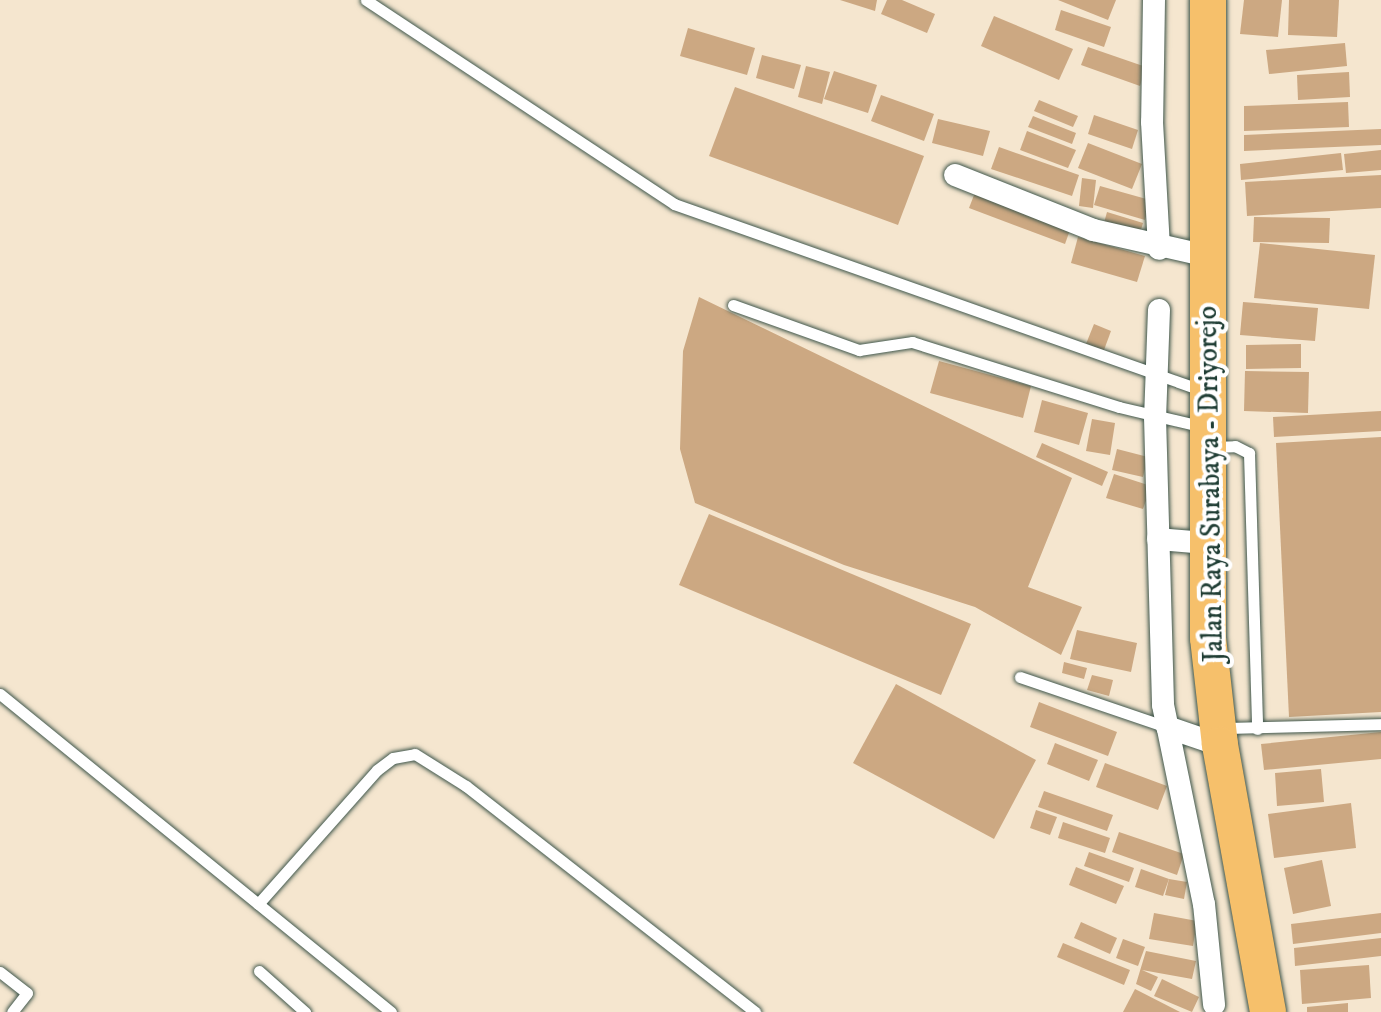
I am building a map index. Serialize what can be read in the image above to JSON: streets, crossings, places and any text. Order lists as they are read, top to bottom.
{
  "streets": {
    "main road": ["Jalan Raya Surabaya - Driyorejo"]
  }
}
